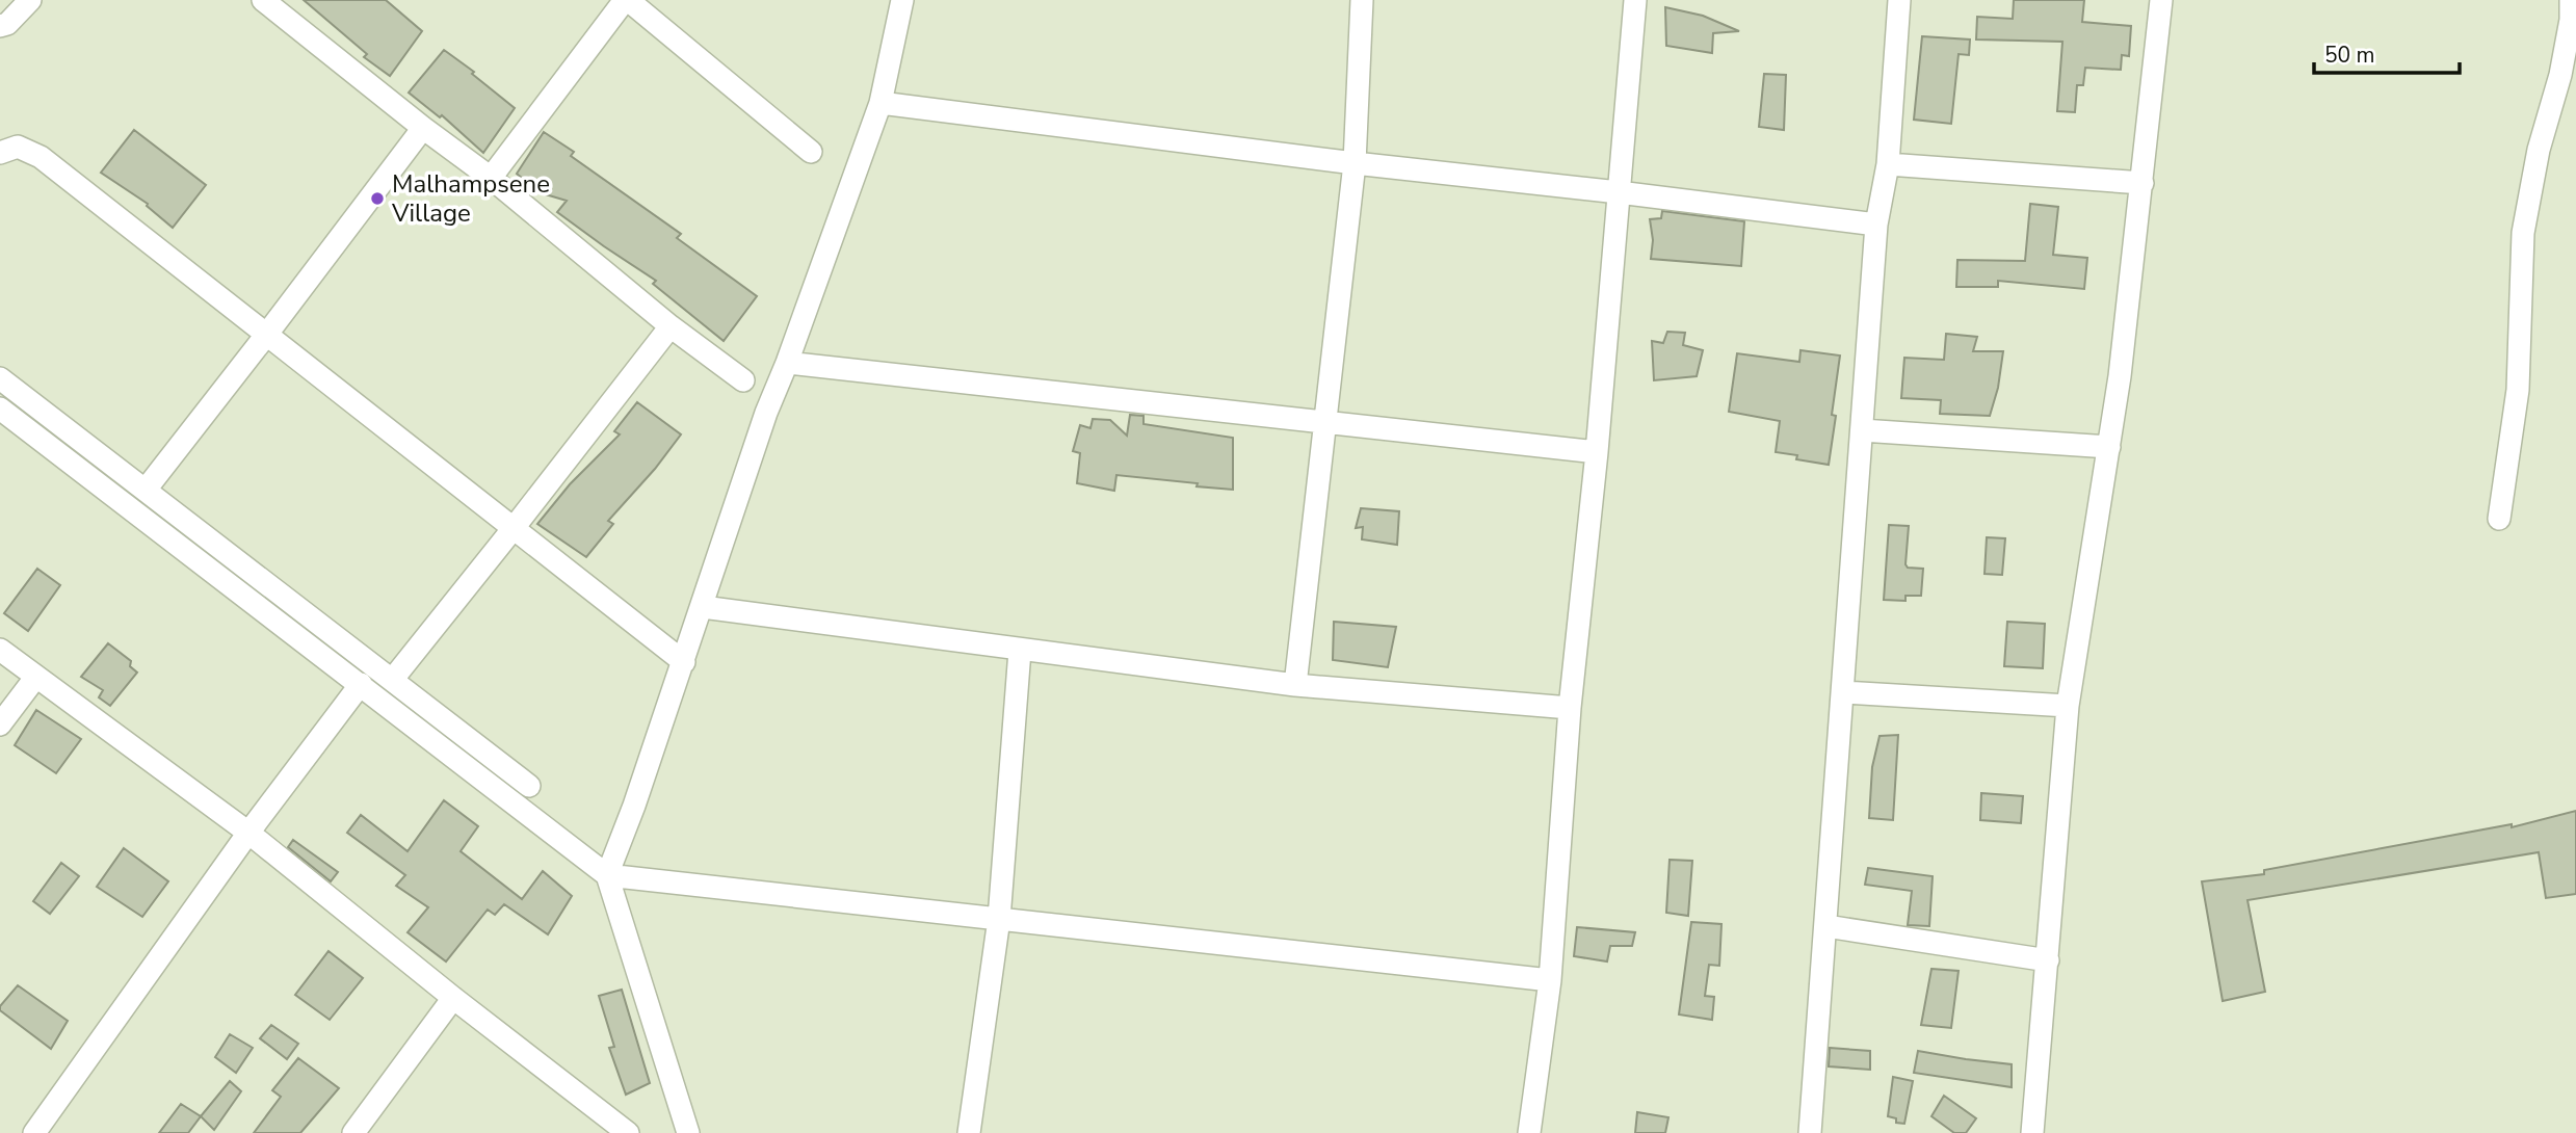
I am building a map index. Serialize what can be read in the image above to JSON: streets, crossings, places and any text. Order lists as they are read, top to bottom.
{
  "places": ["Malhampsene Village"],
  "scale_bar": "50 m"
}
